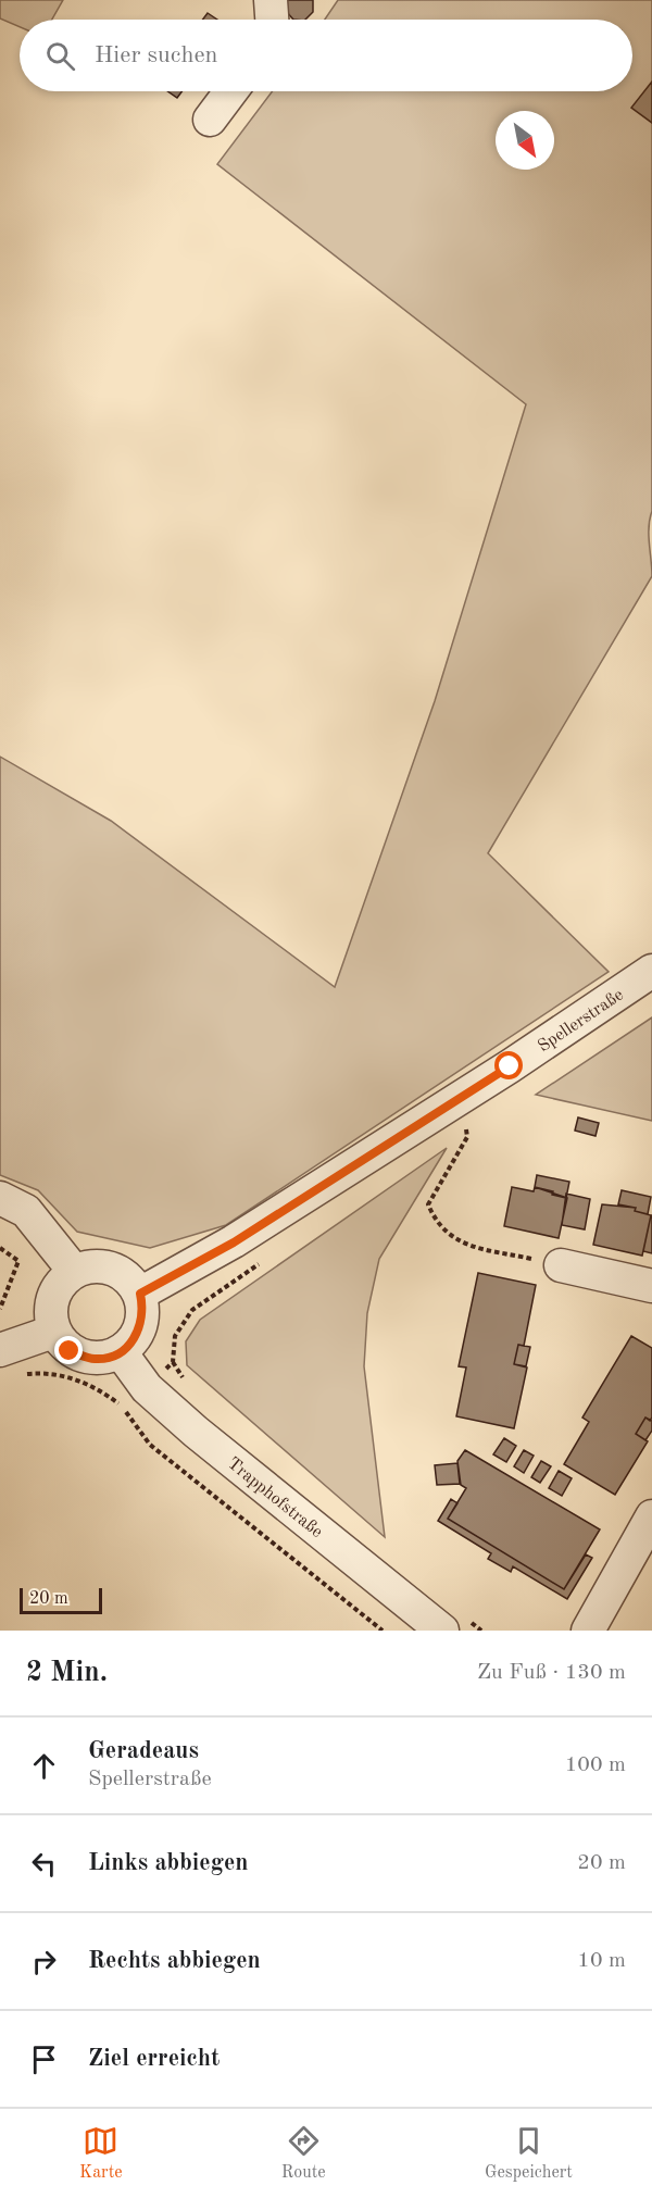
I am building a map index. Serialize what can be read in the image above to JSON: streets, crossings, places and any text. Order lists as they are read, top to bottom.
{
  "streets": {
    "street": ["Spellerstraße", "Trapphofstraße"]
  },
  "crossings": [
    ["Spellerstraße", "Trapphofstraße"]
  ],
  "scale_bar": "20 m",
  "north": "bottom right",
  "page": {
    "search": "Hier suchen",
    "scale": "20 m",
    "heading": ["2 Min.", "Zu Fuß · 130 m"],
    "list": [
      ["Geradeaus", "Spellerstraße", "100 m"],
      ["Links abbiegen", "20 m"],
      ["Rechts abbiegen", "10 m"],
      "Ziel erreicht"
    ],
    "nav": ["Karte", "Route", "Gespeichert"]
  }
}
